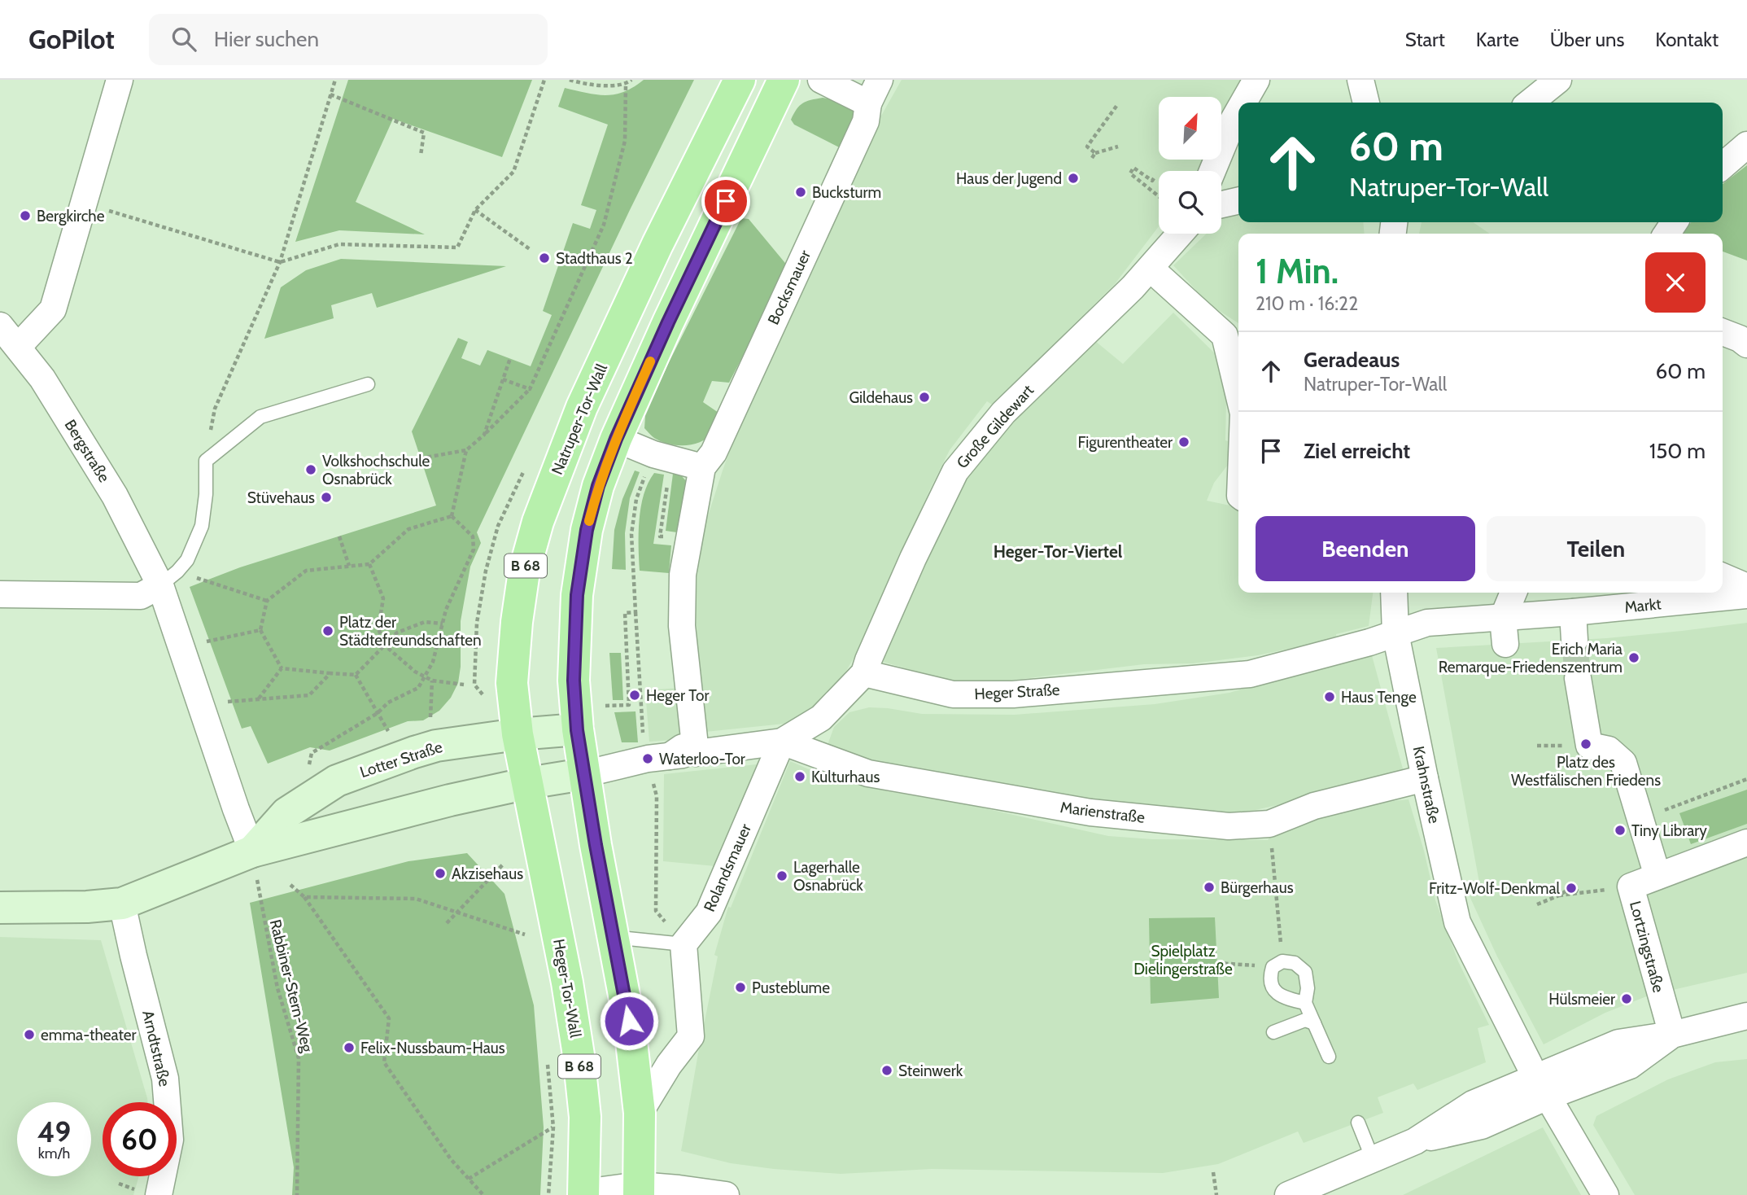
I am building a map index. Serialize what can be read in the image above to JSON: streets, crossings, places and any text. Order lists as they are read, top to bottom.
{
  "streets": {
    "main road": ["Natruper-Tor-Wall", "B 68", "Heger-Tor-Wall"],
    "street": [
      "Bocksmauer",
      "Große Gildewart",
      "Bergstraße",
      "Markt",
      "Heger Straße",
      "Lotter Straße",
      "Krahnstraße",
      "Marienstraße",
      "Rolandsmauer",
      "Lortzingstraße",
      "Arndtstraße"
    ],
    "path": ["Rabbiner-Stern-Weg"]
  },
  "crossings": [
    ["Natruper-Tor-Wall", "Lotter Straße"],
    ["Natruper-Tor-Wall", "Heger-Tor-Wall"],
    ["Große Gildewart", "Heger Straße"],
    ["Bergstraße", "Lotter Straße"],
    ["Bergstraße", "Rabbiner-Stern-Weg"],
    ["Markt", "Heger Straße"],
    ["Markt", "Krahnstraße"],
    ["Heger Straße", "Krahnstraße"],
    ["Lotter Straße", "Rabbiner-Stern-Weg"],
    ["Lotter Straße", "Heger-Tor-Wall"],
    ["Lotter Straße", "Arndtstraße"],
    ["Krahnstraße", "Marienstraße"],
    ["Marienstraße", "Rolandsmauer"]
  ],
  "districts": ["Heger-Tor-Viertel"],
  "parks": ["Spielplatz Dielingerstraße"],
  "places": [
    "Haus der Jugend",
    "Bucksturm",
    "Bergkirche",
    "Stadthaus 2",
    "Gildehaus",
    "Figurentheater",
    "Volkshochschule Osnabrück",
    "Stüvehaus",
    "Platz der Städtefreundschaften",
    "Erich Maria Remarque-Friedenszentrum",
    "Heger Tor",
    "Haus Tenge",
    "Platz des Westfälischen Friedens",
    "Waterloo-Tor",
    "Kulturhaus",
    "Tiny Library",
    "Akzisehaus",
    "Lagerhalle Osnabrück",
    "Bürgerhaus",
    "Fritz-Wolf-Denkmal",
    "Pusteblume",
    "Hülsmeier",
    "emma-theater",
    "Felix-Nussbaum-Haus",
    "Steinwerk"
  ],
  "north": "top right",
  "page": {
    "header": "GoPilot",
    "search": "Hier suchen",
    "nav": [
      "Start",
      "Karte",
      "Über uns",
      "Kontakt"
    ],
    "turn": ["60 m", "Natruper-Tor-Wall"],
    "heading": ["1 Min.", "210 m · 16:22"],
    "list": [
      {
        "name": "Geradeaus",
        "note": "Natruper-Tor-Wall",
        "value": "60 m"
      },
      {
        "name": "Ziel erreicht",
        "value": "150 m"
      }
    ],
    "buttons": ["Beenden", "Teilen"],
    "speed": "49 km/h",
    "limit": "60"
  }
}
